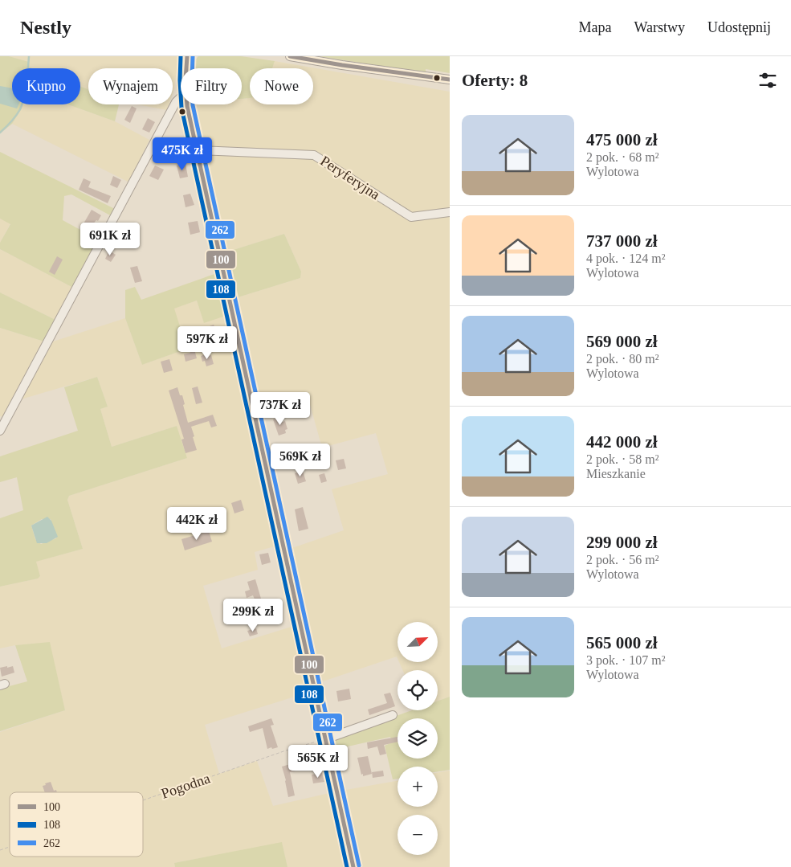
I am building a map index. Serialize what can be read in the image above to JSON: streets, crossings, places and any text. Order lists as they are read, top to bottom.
{
  "streets": {
    "street": ["Peryferyjna"],
    "path": ["Pogodna"]
  },
  "lines": ["transit line 100", "transit line 108", "transit line 262"],
  "legend": ["100", "108", "262"],
  "north": "top right",
  "page": {
    "header": "Nestly",
    "nav": ["Mapa", "Warstwy", "Udostępnij"],
    "heading": "Oferty: 8",
    "chip": [
      "Kupno",
      "Wynajem",
      "Filtry",
      "Nowe"
    ],
    "list": [
      {
        "name": "475 000 zł",
        "note": "2 pok. · 68 m² · Wylotowa"
      },
      {
        "name": "737 000 zł",
        "note": "4 pok. · 124 m² · Wylotowa"
      },
      {
        "name": "569 000 zł",
        "note": "2 pok. · 80 m² · Wylotowa"
      },
      {
        "name": "442 000 zł",
        "note": "2 pok. · 58 m² · Mieszkanie"
      },
      {
        "name": "299 000 zł",
        "note": "2 pok. · 56 m² · Wylotowa"
      },
      {
        "name": "565 000 zł",
        "note": "3 pok. · 107 m² · Wylotowa"
      }
    ],
    "price": [
      "475K zł",
      "691K zł",
      "597K zł",
      "737K zł",
      "569K zł",
      "442K zł",
      "299K zł",
      "565K zł"
    ],
    "map_buttons": ["+", "−"]
  }
}
